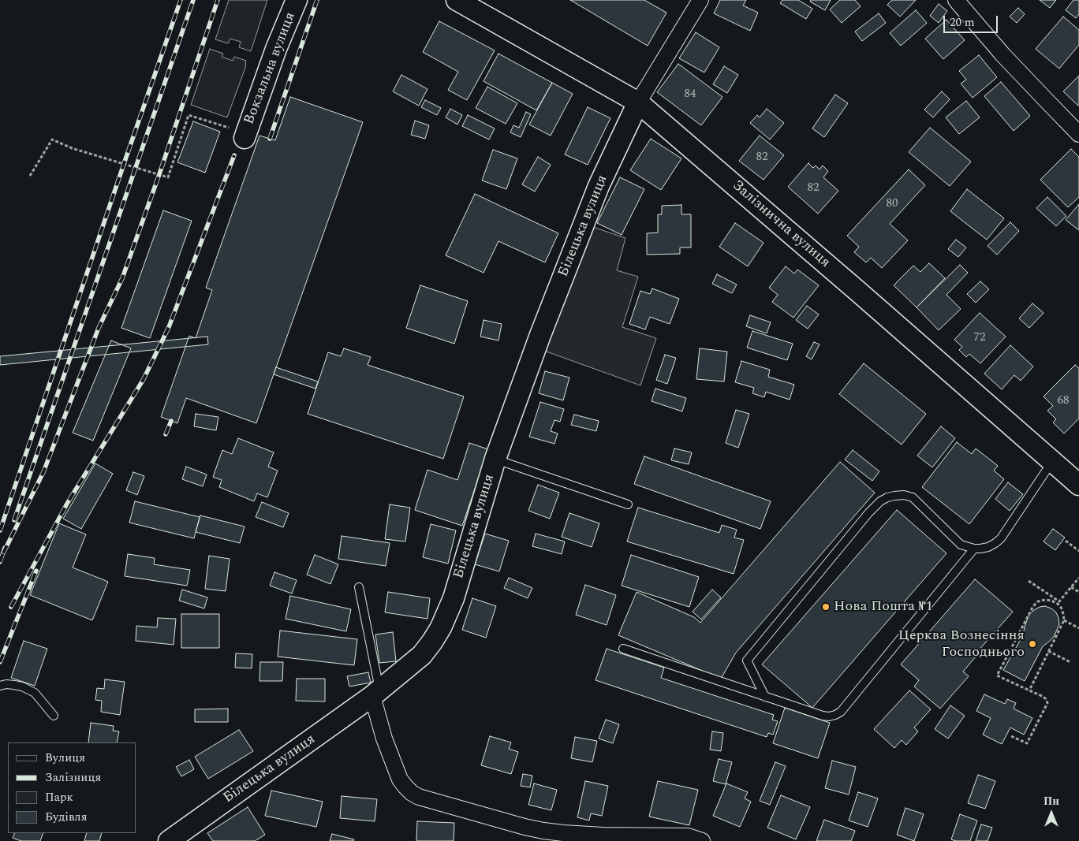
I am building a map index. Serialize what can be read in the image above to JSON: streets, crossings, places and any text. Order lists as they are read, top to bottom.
{
  "streets": {
    "street": ["Вокзальна вулиця", "Залізнична вулиця", "Білецька вулиця"]
  },
  "crossings": [
    ["Залізнична вулиця", "Білецька вулиця"]
  ],
  "places": ["Нова Пошта №1", "Церква Вознесіння Господнього"],
  "house_numbers": [
    "84",
    "82",
    "82",
    "80",
    "72",
    "68"
  ],
  "legend": [
    "Вулиця",
    "Залізниця",
    "Парк",
    "Будівля"
  ],
  "scale_bar": "20 m",
  "north": "top"
}
